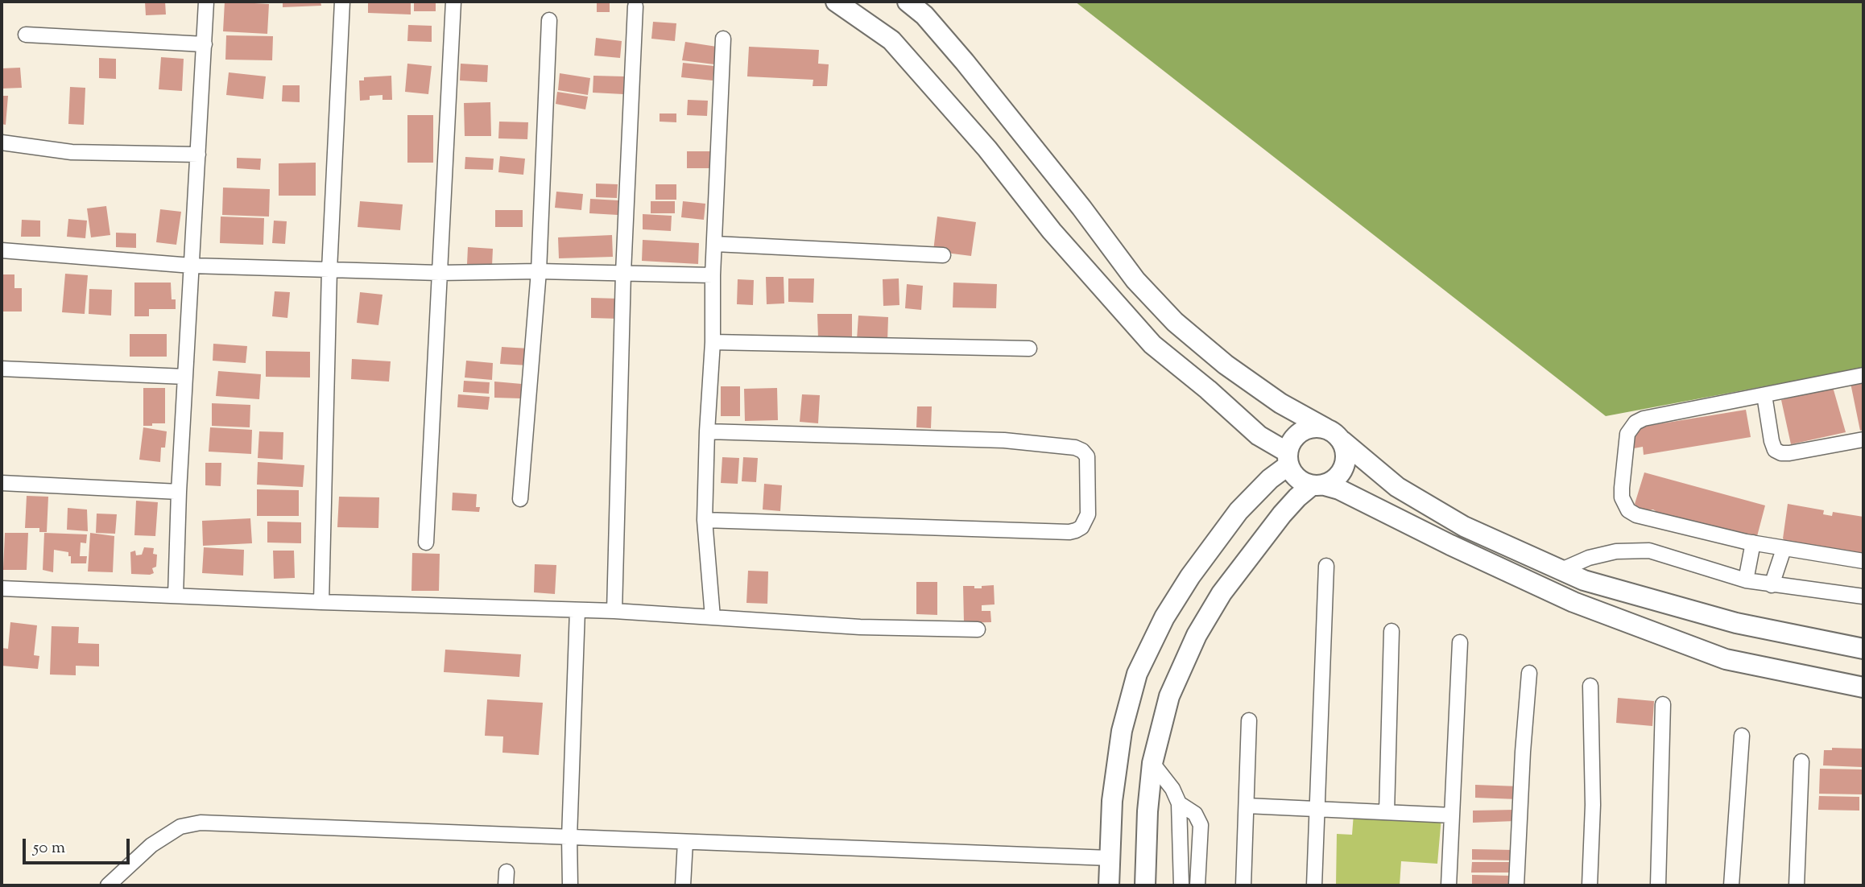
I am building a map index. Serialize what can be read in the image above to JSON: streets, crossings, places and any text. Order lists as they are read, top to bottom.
{
  "scale_bar": "50 m"
}
